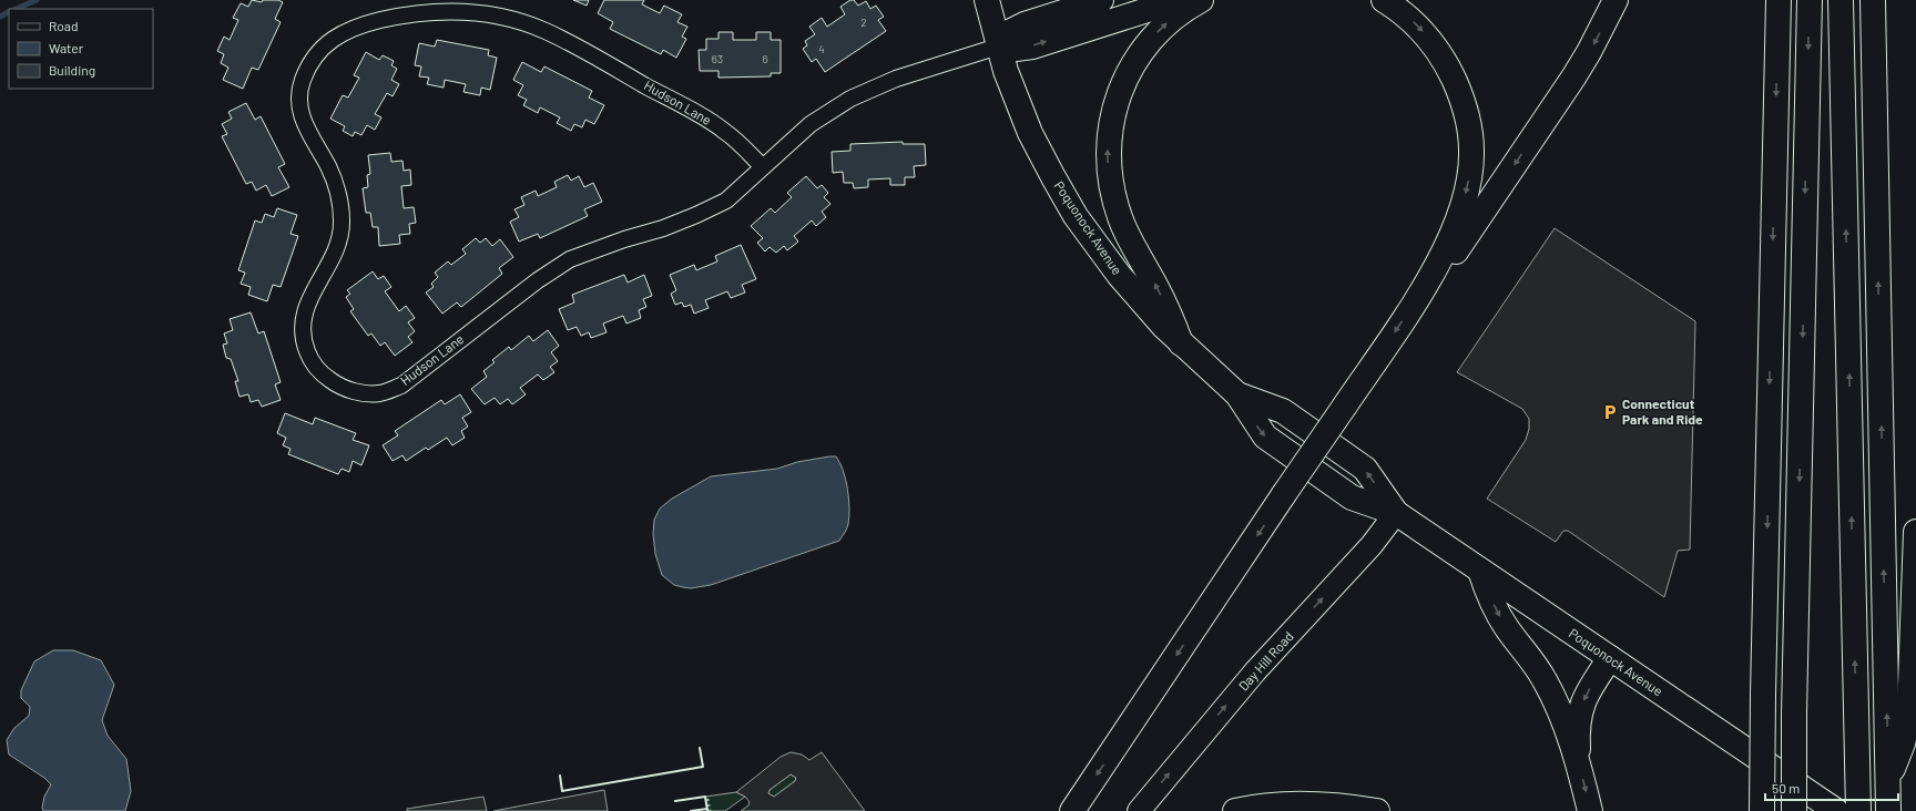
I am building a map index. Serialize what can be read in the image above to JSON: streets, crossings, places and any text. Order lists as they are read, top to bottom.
{
  "streets": {
    "main road": ["Poquonock Avenue", "Day Hill Road"],
    "street": ["Hudson Lane"]
  },
  "crossings": [
    ["Hudson Lane", "Poquonock Avenue"],
    ["Poquonock Avenue", "Day Hill Road"]
  ],
  "places": {
    "parking": ["Connecticut Park and Ride"]
  },
  "house_numbers": [
    "2",
    "4",
    "63",
    "6"
  ],
  "legend": ["Road", "Water", "Building"],
  "scale_bar": "50 m"
}
